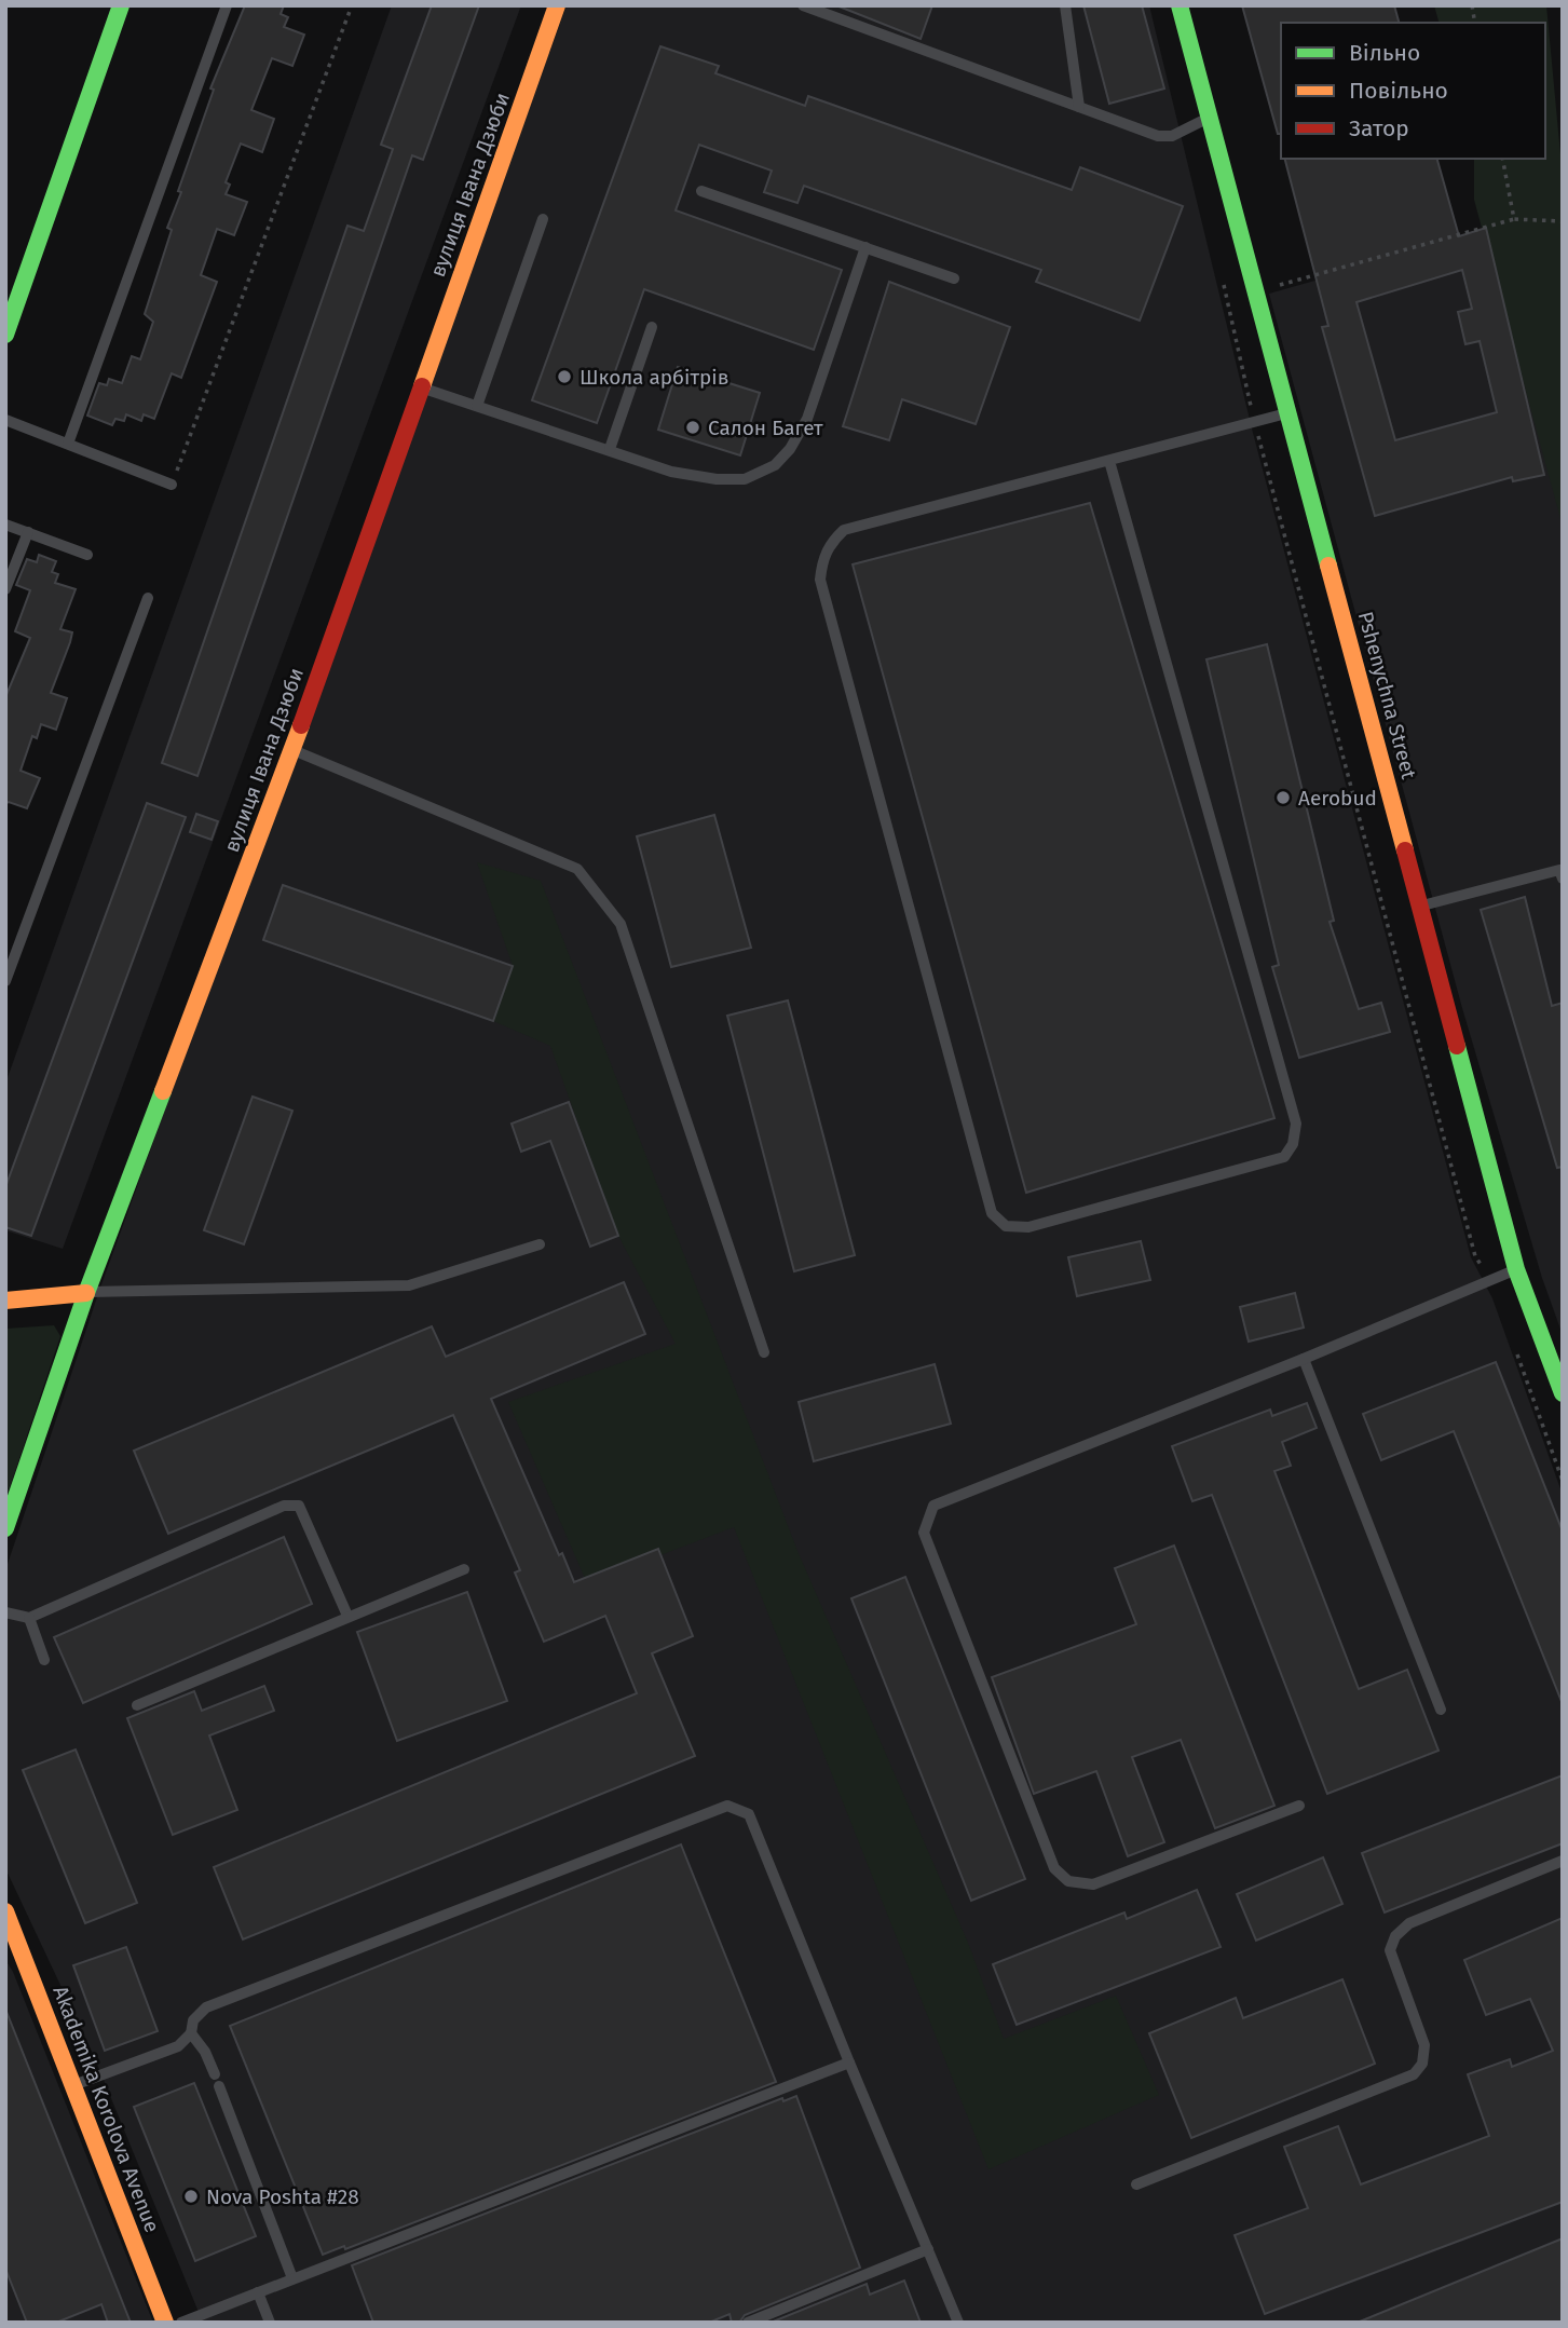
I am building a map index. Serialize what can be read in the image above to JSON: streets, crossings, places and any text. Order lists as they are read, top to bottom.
{
  "streets": {
    "main road": ["вулиця Івана Дзюби", "Pshenychna Street", "Akademika Korolova Avenue"]
  },
  "places": [
    "Школа арбітрів",
    "Салон Багет",
    "Aerobud",
    "Nova Poshta #28"
  ],
  "legend": ["Вільно", "Повільно", "Затор"]
}
